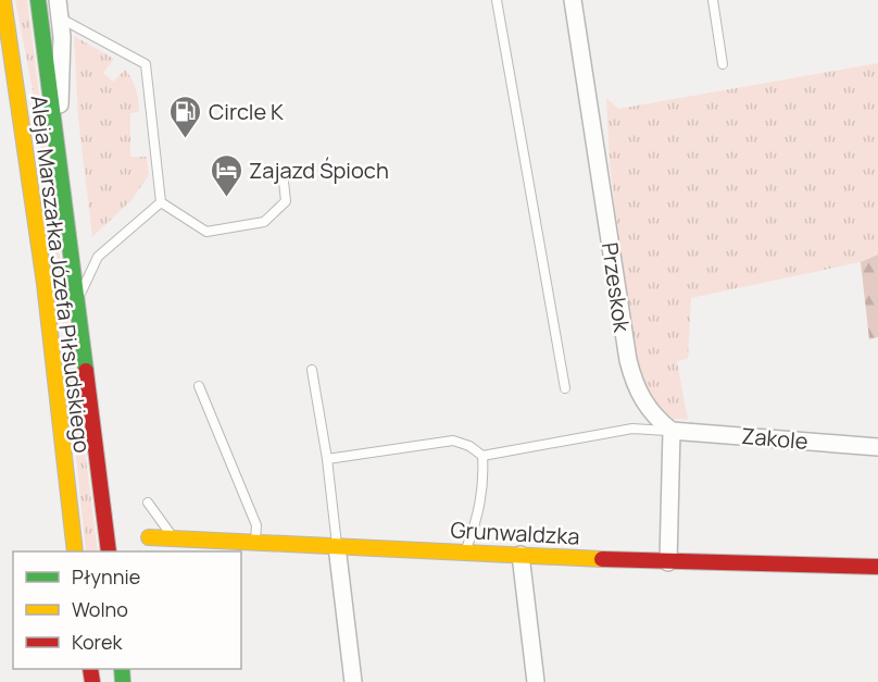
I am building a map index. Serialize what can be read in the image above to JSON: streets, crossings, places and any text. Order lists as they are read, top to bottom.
{
  "streets": {
    "main road": ["Aleja Marszałka Józefa Piłsudskiego", "Grunwaldzka"],
    "street": ["Przeskok", "Zakole"]
  },
  "crossings": [
    ["Przeskok", "Zakole"]
  ],
  "places": {
    "fuel station": ["Circle K"],
    "hotel": ["Zajazd Śpioch"]
  },
  "legend": ["Płynnie", "Wolno", "Korek"]
}
